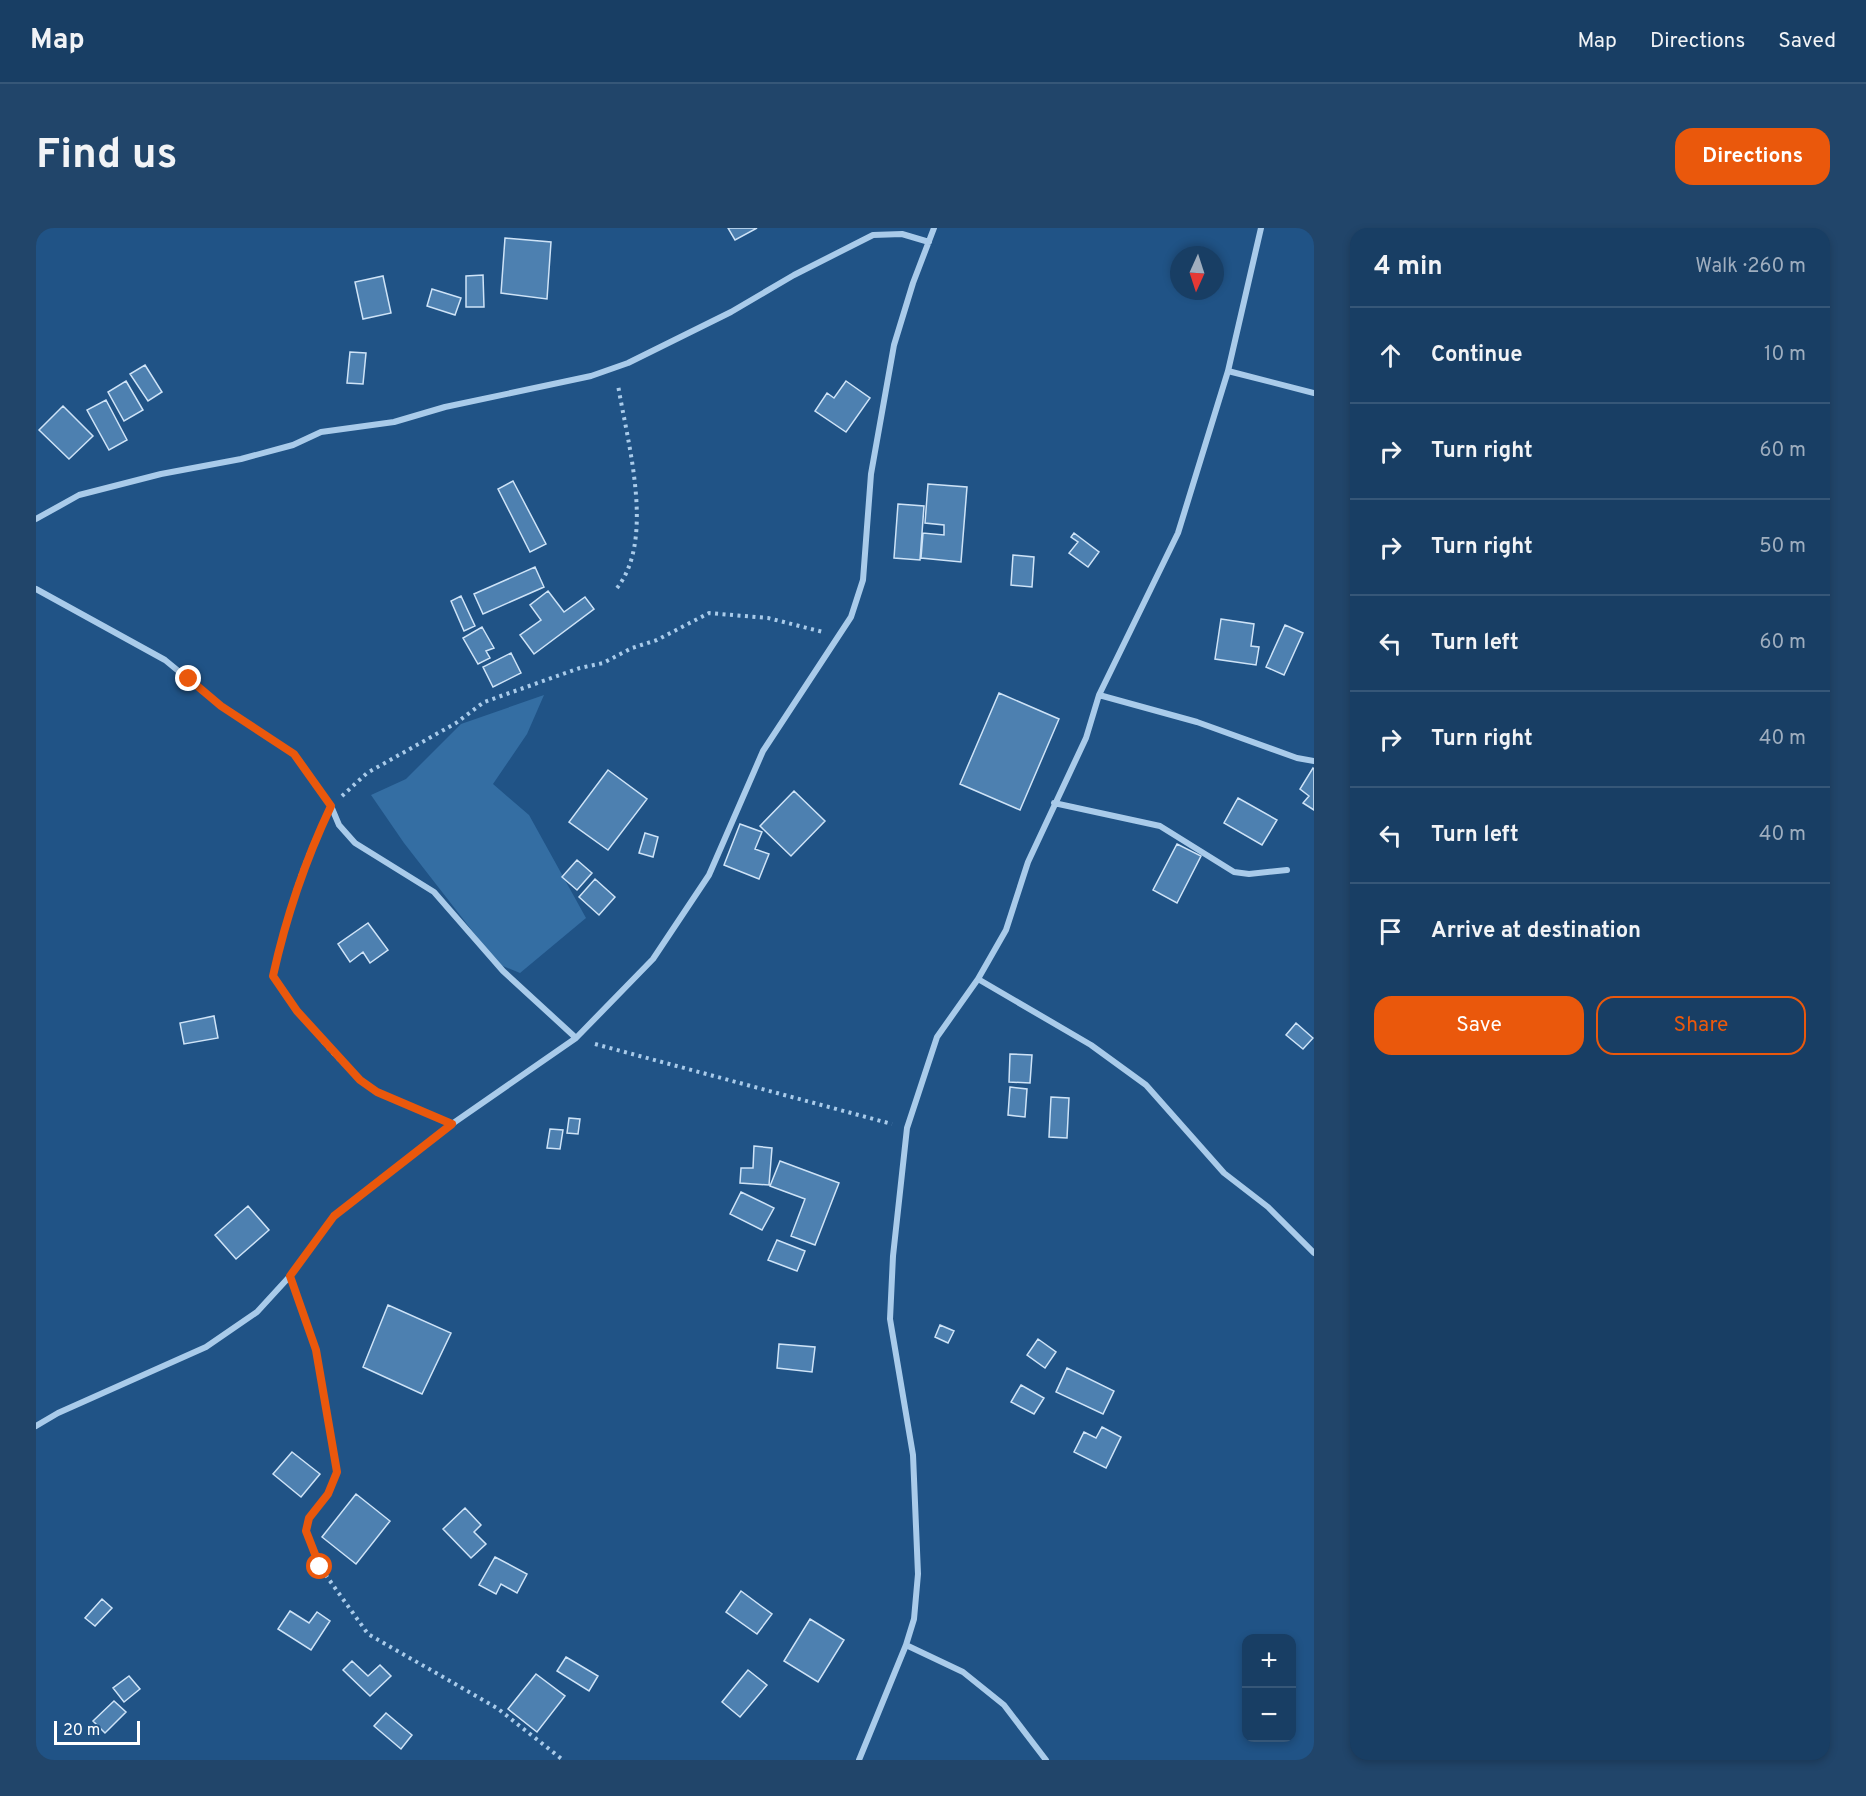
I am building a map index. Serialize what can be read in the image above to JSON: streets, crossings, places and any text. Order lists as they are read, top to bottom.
{
  "scale_bar": "20 m",
  "north": "bottom",
  "page": {
    "header": "Map",
    "nav": ["Map", "Directions", "Saved"],
    "buttons": [
      "Directions",
      ["Save", "Share"]
    ],
    "title": "Find us",
    "heading": ["4 min", "Walk · 260 m"],
    "list": [
      ["Continue", "10 m"],
      ["Turn right", "60 m"],
      ["Turn right", "50 m"],
      ["Turn left", "60 m"],
      ["Turn right", "40 m"],
      ["Turn left", "40 m"],
      "Arrive at destination"
    ],
    "map_buttons": ["+", "−"],
    "scale": "20 m"
  }
}
